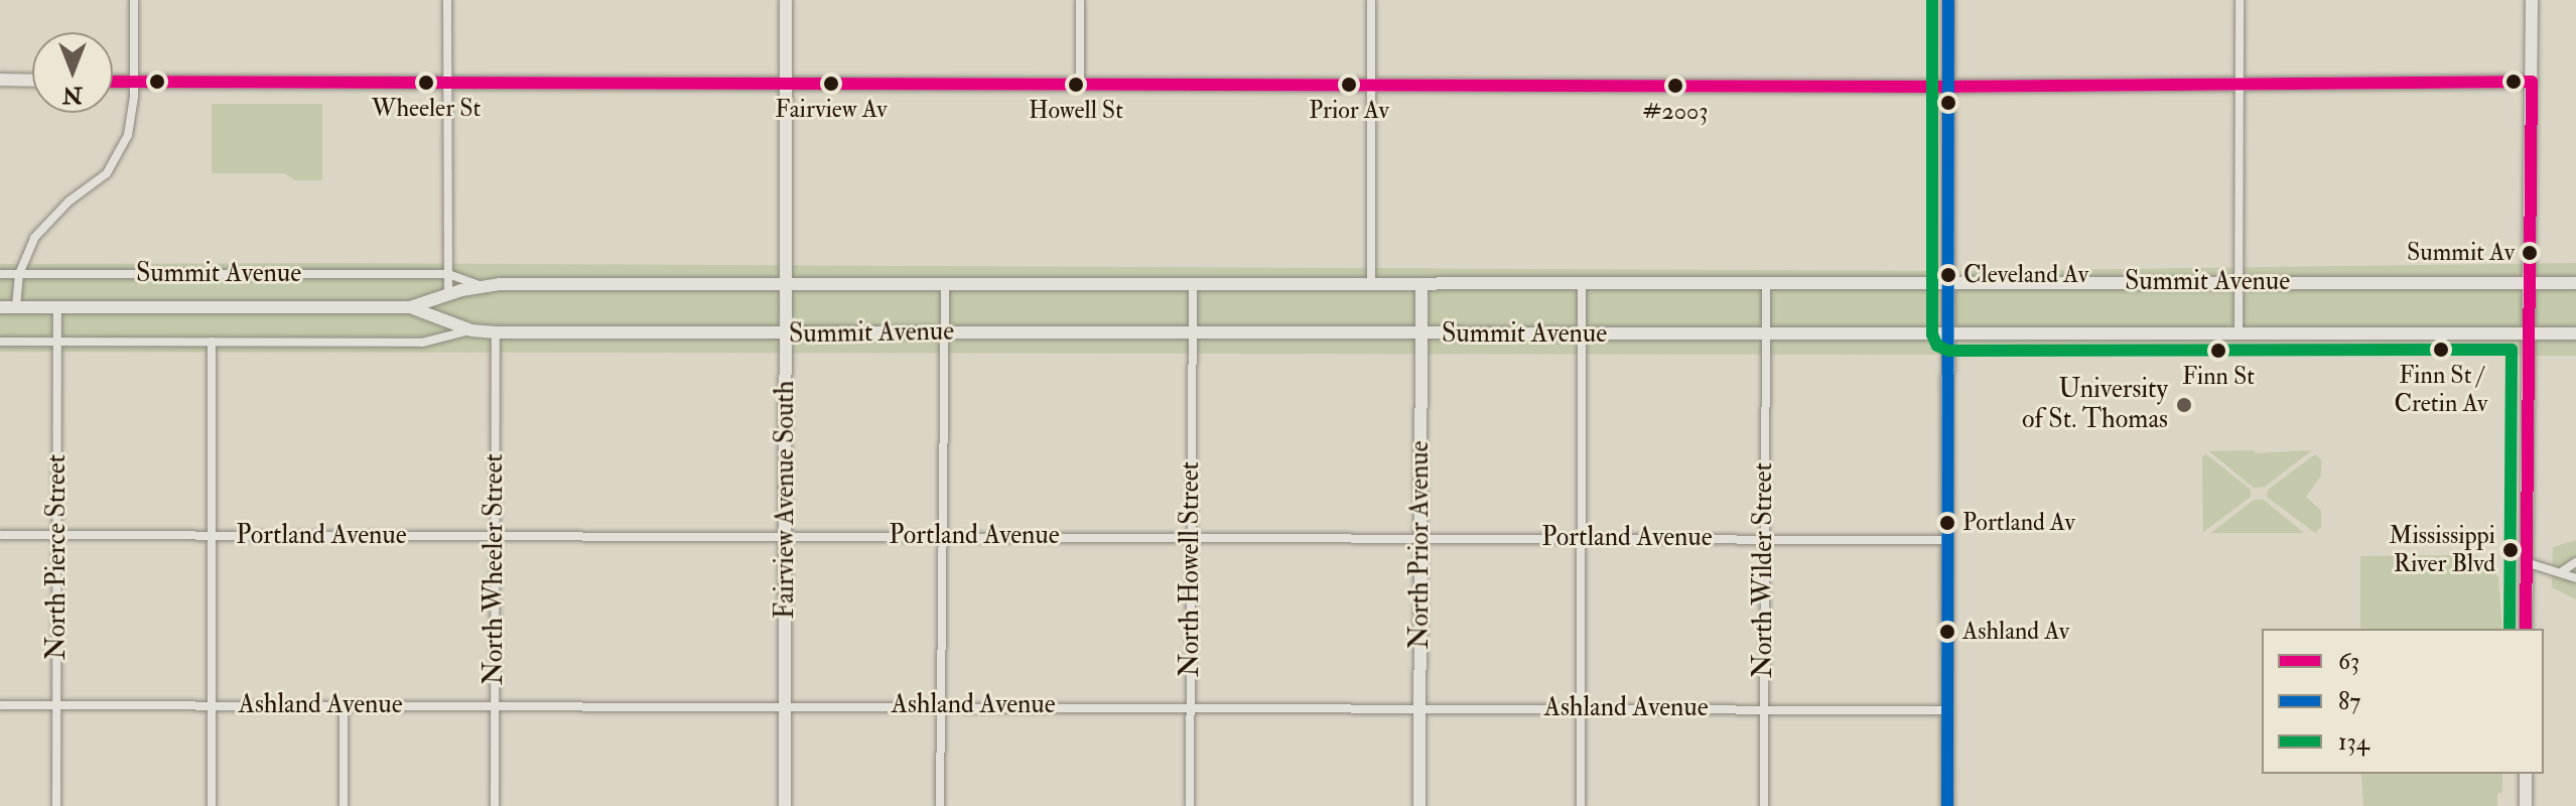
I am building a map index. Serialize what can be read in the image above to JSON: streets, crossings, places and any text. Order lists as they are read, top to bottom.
{
  "streets": {
    "street": [
      "Summit Avenue",
      "Fairview Avenue South",
      "Portland Avenue",
      "North Prior Avenue",
      "North Pierce Street",
      "North Wheeler Street",
      "North Howell Street",
      "North Wilder Street",
      "Ashland Avenue"
    ]
  },
  "crossings": [
    ["Summit Avenue", "Fairview Avenue South"],
    ["Summit Avenue", "North Prior Avenue"],
    ["Summit Avenue", "North Pierce Street"],
    ["Summit Avenue", "North Wheeler Street"],
    ["Summit Avenue", "North Howell Street"],
    ["Summit Avenue", "North Wilder Street"],
    ["Fairview Avenue South", "Portland Avenue"],
    ["Fairview Avenue South", "Ashland Avenue"],
    ["Portland Avenue", "North Prior Avenue"],
    ["Portland Avenue", "North Pierce Street"],
    ["Portland Avenue", "North Wheeler Street"],
    ["Portland Avenue", "North Howell Street"],
    ["Portland Avenue", "North Wilder Street"],
    ["North Prior Avenue", "Ashland Avenue"],
    ["North Pierce Street", "Ashland Avenue"],
    ["North Wheeler Street", "Ashland Avenue"],
    ["North Howell Street", "Ashland Avenue"],
    ["North Wilder Street", "Ashland Avenue"]
  ],
  "places": [
    "Wheeler St",
    "Fairview Av",
    "Howell St",
    "Prior Av",
    "#2003",
    "Summit Av",
    "Cleveland Av",
    "Finn St / Cretin Av",
    "Finn St",
    "University of St. Thomas",
    "Portland Av",
    "Mississippi River Blvd",
    "Ashland Av"
  ],
  "lines": ["transit line 87", "transit line 134", "transit line 63"],
  "legend": ["63", "87", "134"],
  "north": "bottom"
}
